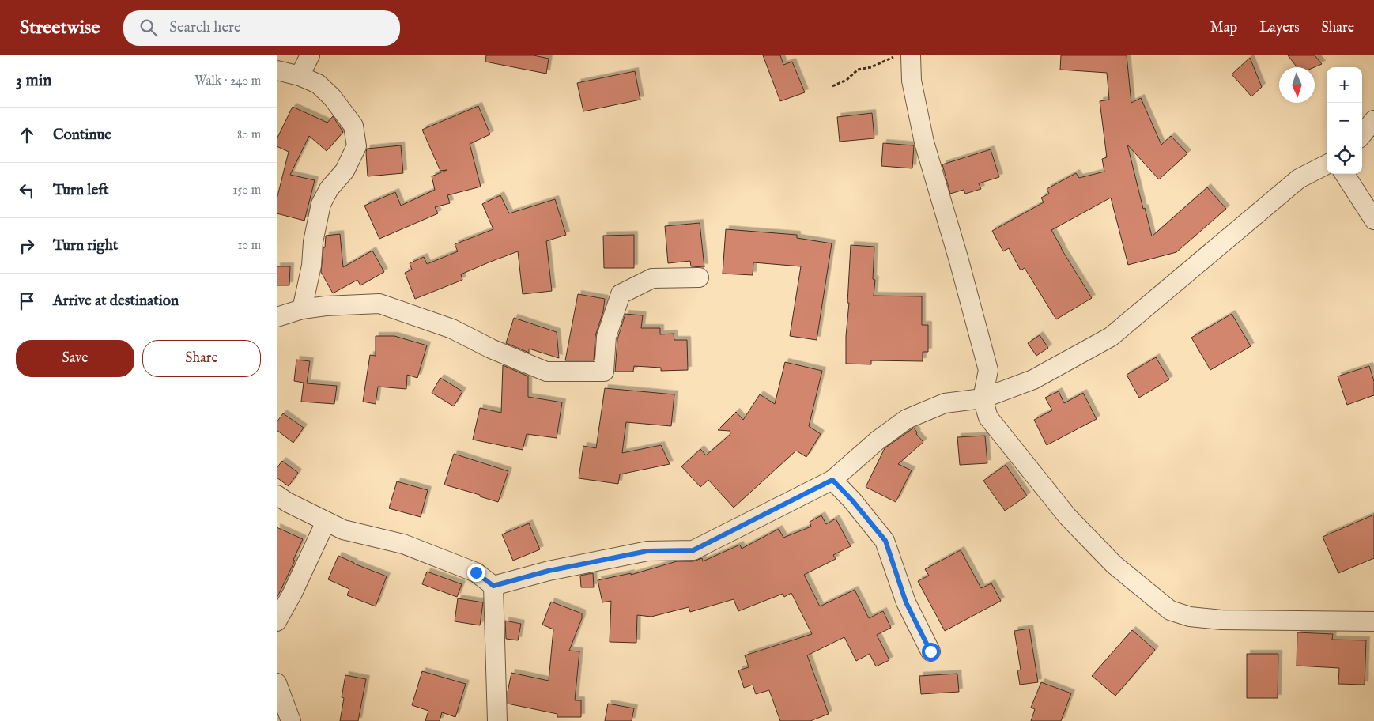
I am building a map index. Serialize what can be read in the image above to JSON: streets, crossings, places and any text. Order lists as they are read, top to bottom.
{
  "north": "bottom",
  "page": {
    "header": "Streetwise",
    "search": "Search here",
    "nav": ["Map", "Layers", "Share"],
    "heading": ["3 min", "Walk · 240 m"],
    "map_buttons": ["+", "−"],
    "list": [
      ["Continue", "80 m"],
      ["Turn left", "150 m"],
      ["Turn right", "10 m"],
      "Arrive at destination"
    ],
    "buttons": ["Save", "Share"]
  }
}
